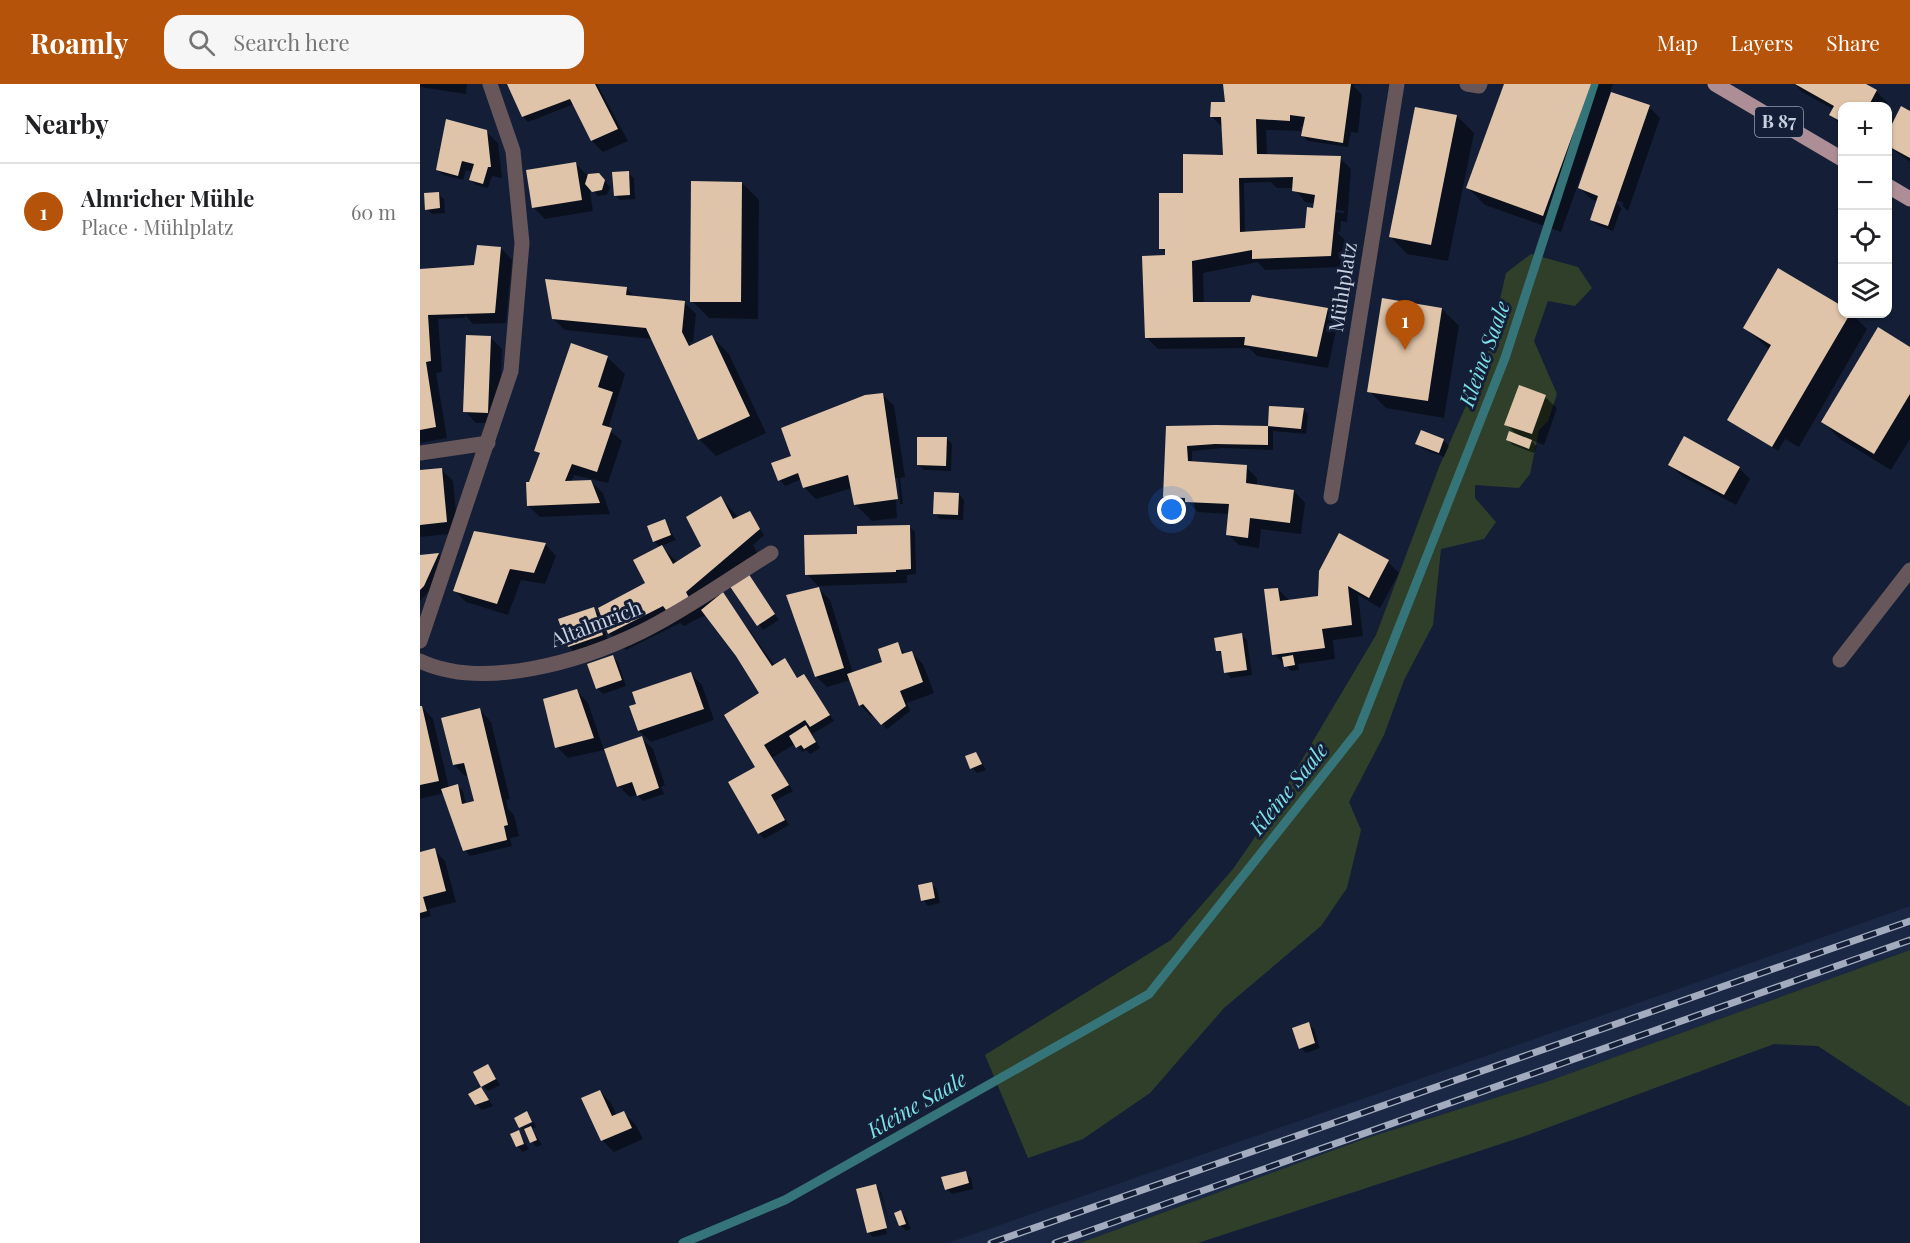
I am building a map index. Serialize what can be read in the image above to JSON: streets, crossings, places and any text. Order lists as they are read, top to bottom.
{
  "streets": {
    "main road": ["B 87"],
    "street": ["Mühlplatz", "Altalmrich"]
  },
  "water": ["Kleine Saale"],
  "page": {
    "header": "Roamly",
    "search": "Search here",
    "nav": ["Map", "Layers", "Share"],
    "heading": "Nearby",
    "map_buttons": ["+", "−"],
    "list": [
      {
        "mark": "1",
        "name": "Almricher Mühle",
        "note": "Place · Mühlplatz",
        "value": "60 m"
      }
    ],
    "pins": "1"
  }
}
